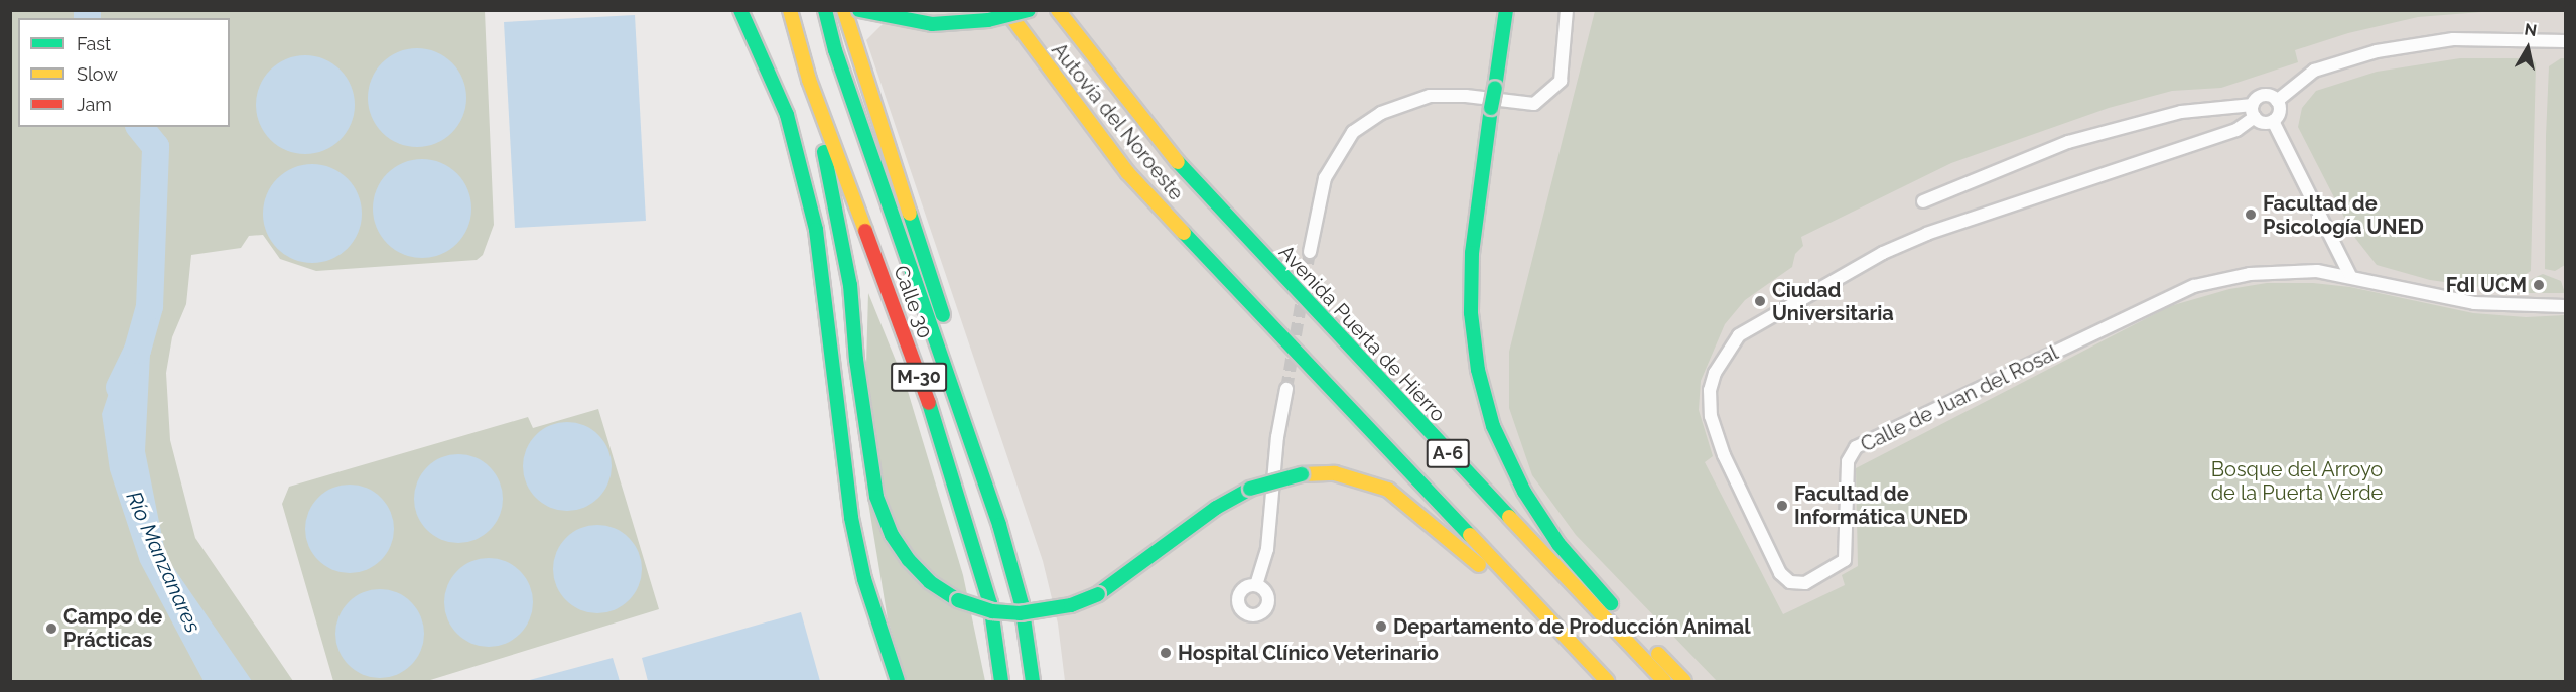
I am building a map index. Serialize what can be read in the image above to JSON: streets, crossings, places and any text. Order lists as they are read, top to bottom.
{
  "streets": {
    "highway": [
      "Autovía del Noroeste",
      "Calle 30",
      "Avenida Puerta de Hierro",
      "M-30",
      "A-6"
    ],
    "street": ["Calle de Juan del Rosal"]
  },
  "crossings": [
    ["Autovía del Noroeste", "Avenida Puerta de Hierro"],
    ["Autovía del Noroeste", "A-6"]
  ],
  "water": ["Río Manzanares"],
  "parks": ["Bosque del Arroyo de la Puerta Verde"],
  "places": [
    "Facultad de Psicología UNED",
    "FdI UCM",
    "Ciudad Universitaria",
    "Facultad de Informática UNED",
    "Departamento de Producción Animal",
    "Campo de Prácticas",
    "Hospital Clínico Veterinario"
  ],
  "legend": ["Fast", "Slow", "Jam"],
  "north": "top"
}
